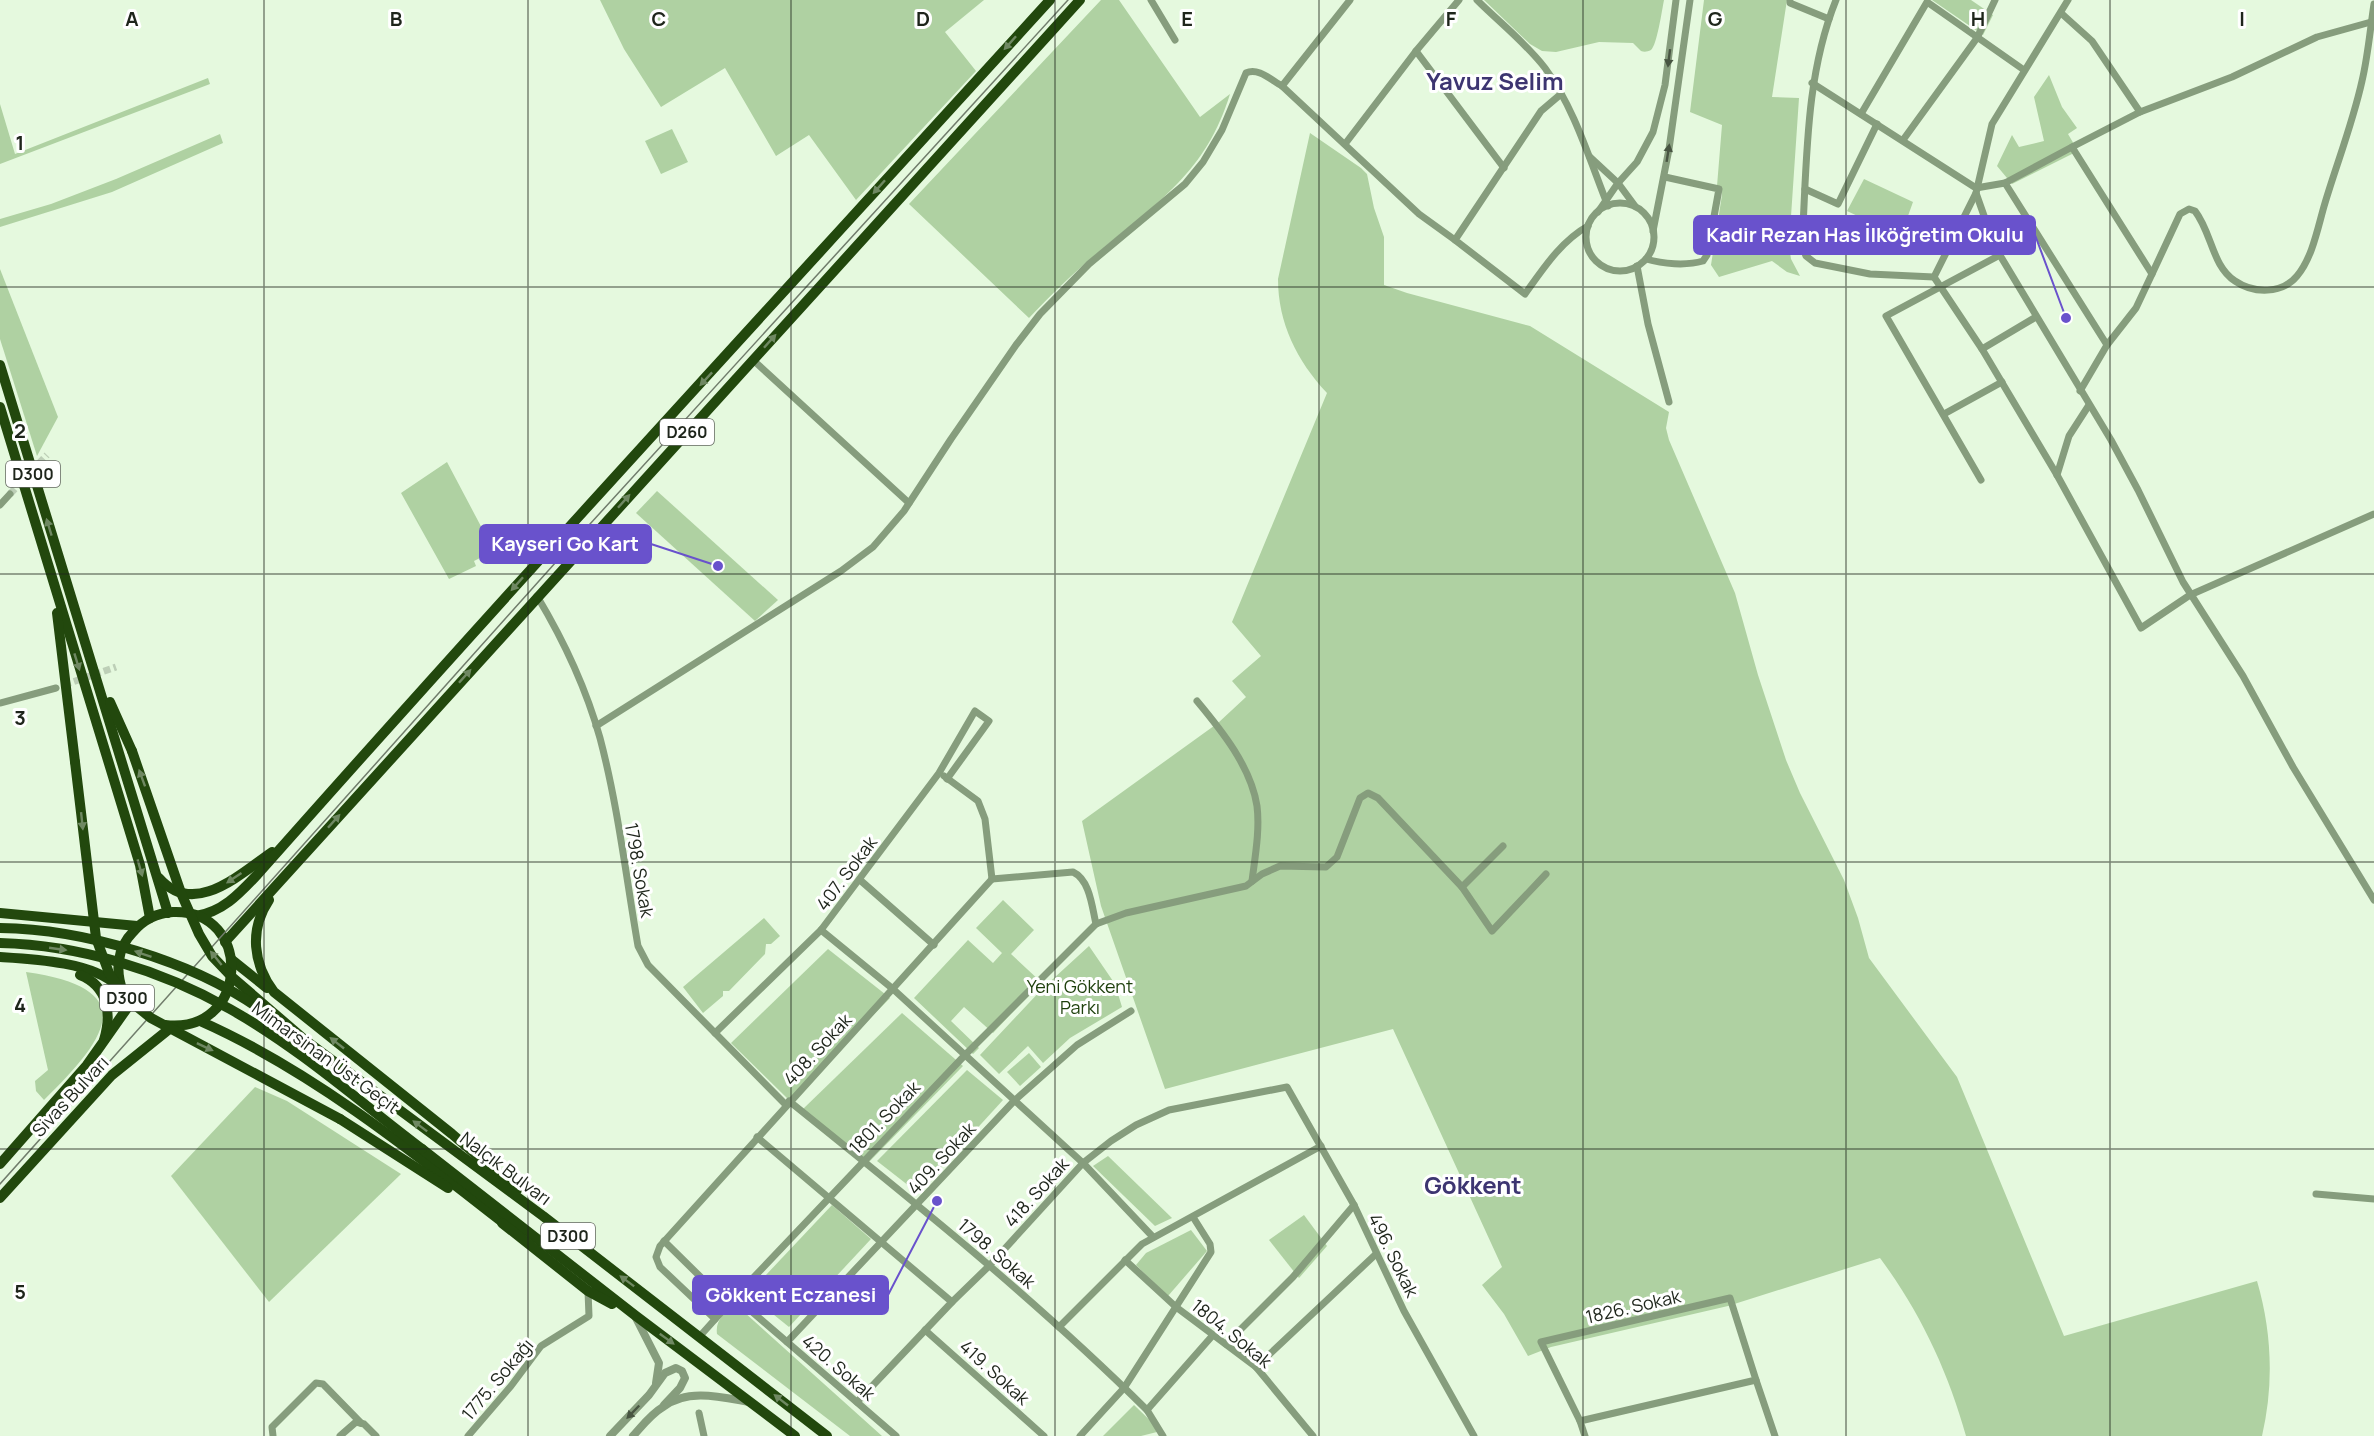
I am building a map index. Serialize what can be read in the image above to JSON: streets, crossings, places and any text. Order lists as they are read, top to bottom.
{
  "streets": {
    "highway": [
      "D260",
      "D300",
      "Mimarsinan Üst Geçit",
      "Sivas Bulvarı",
      "Nalçık Bulvarı"
    ],
    "street": [
      "1798. Sokak",
      "407. Sokak",
      "408. Sokak",
      "1801. Sokak",
      "409. Sokak",
      "418. Sokak",
      "496. Sokak",
      "1826. Sokak",
      "1804. Sokak",
      "420. Sokak",
      "419. Sokak",
      "1775. Sokağı"
    ]
  },
  "crossings": [
    ["D260", "1798. Sokak"],
    ["D300", "Mimarsinan Üst Geçit"],
    ["D300", "Sivas Bulvarı"],
    ["D300", "Nalçık Bulvarı"],
    ["1798. Sokak", "407. Sokak"],
    ["1798. Sokak", "408. Sokak"],
    ["1798. Sokak", "1801. Sokak"],
    ["1798. Sokak", "409. Sokak"],
    ["1798. Sokak", "418. Sokak"],
    ["Mimarsinan Üst Geçit", "Nalçık Bulvarı"],
    ["1801. Sokak", "Nalçık Bulvarı"],
    ["1801. Sokak", "420. Sokak"],
    ["409. Sokak", "420. Sokak"],
    ["418. Sokak", "496. Sokak"],
    ["418. Sokak", "420. Sokak"],
    ["418. Sokak", "419. Sokak"]
  ],
  "districts": ["Yavuz Selim", "Gökkent"],
  "parks": ["Yeni Gökkent Parkı"],
  "places": ["Kadir Rezan Has İlköğretim Okulu", "Kayseri Go Kart", "Gökkent Eczanesi"],
  "grid": {
    "columns": [
      "A",
      "B",
      "C",
      "D",
      "E",
      "F",
      "G",
      "H",
      "I"
    ],
    "rows": [
      "1",
      "2",
      "3",
      "4",
      "5"
    ]
  }
}
